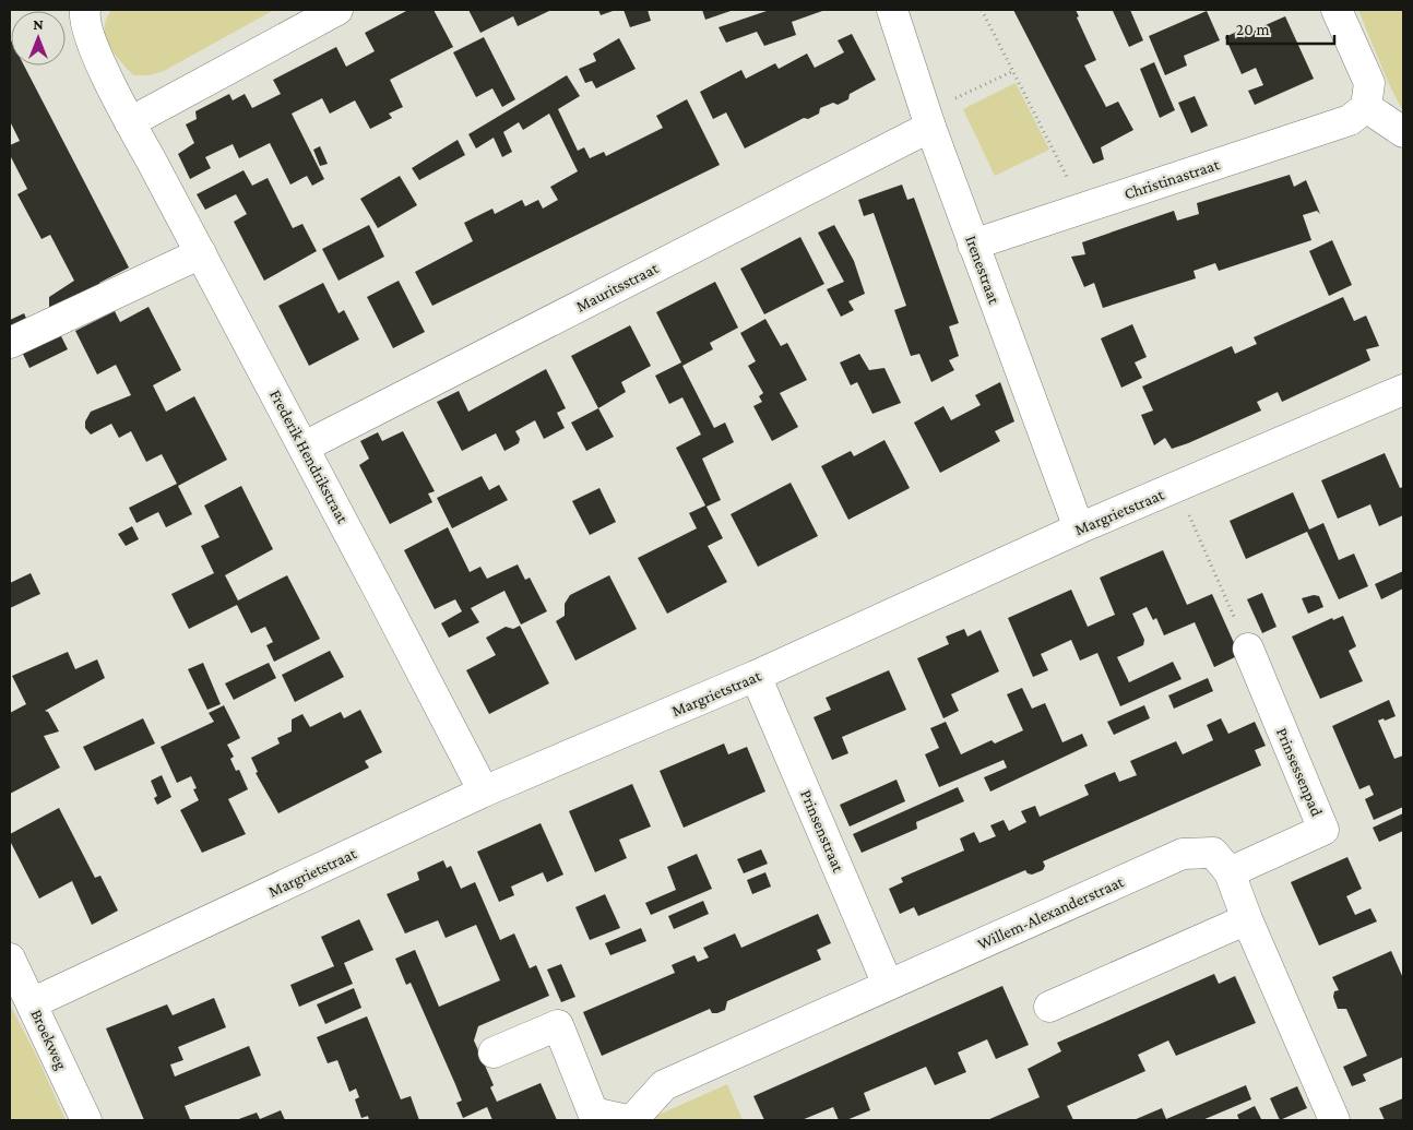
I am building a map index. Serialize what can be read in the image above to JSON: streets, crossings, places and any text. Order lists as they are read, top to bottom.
{
  "streets": {
    "street": [
      "Christinastraat",
      "Irenestraat",
      "Mauritsstraat",
      "Frederik Hendrikstraat",
      "Margrietstraat",
      "Prinsessenpad",
      "Prinsenstraat",
      "Willem-Alexanderstraat",
      "Broekweg"
    ]
  },
  "crossings": [
    ["Christinastraat", "Irenestraat"],
    ["Irenestraat", "Mauritsstraat"],
    ["Irenestraat", "Margrietstraat"],
    ["Mauritsstraat", "Frederik Hendrikstraat"],
    ["Frederik Hendrikstraat", "Margrietstraat"],
    ["Margrietstraat", "Prinsenstraat"],
    ["Margrietstraat", "Broekweg"],
    ["Prinsessenpad", "Willem-Alexanderstraat"],
    ["Prinsenstraat", "Willem-Alexanderstraat"]
  ],
  "scale_bar": "20 m",
  "north": "top"
}
